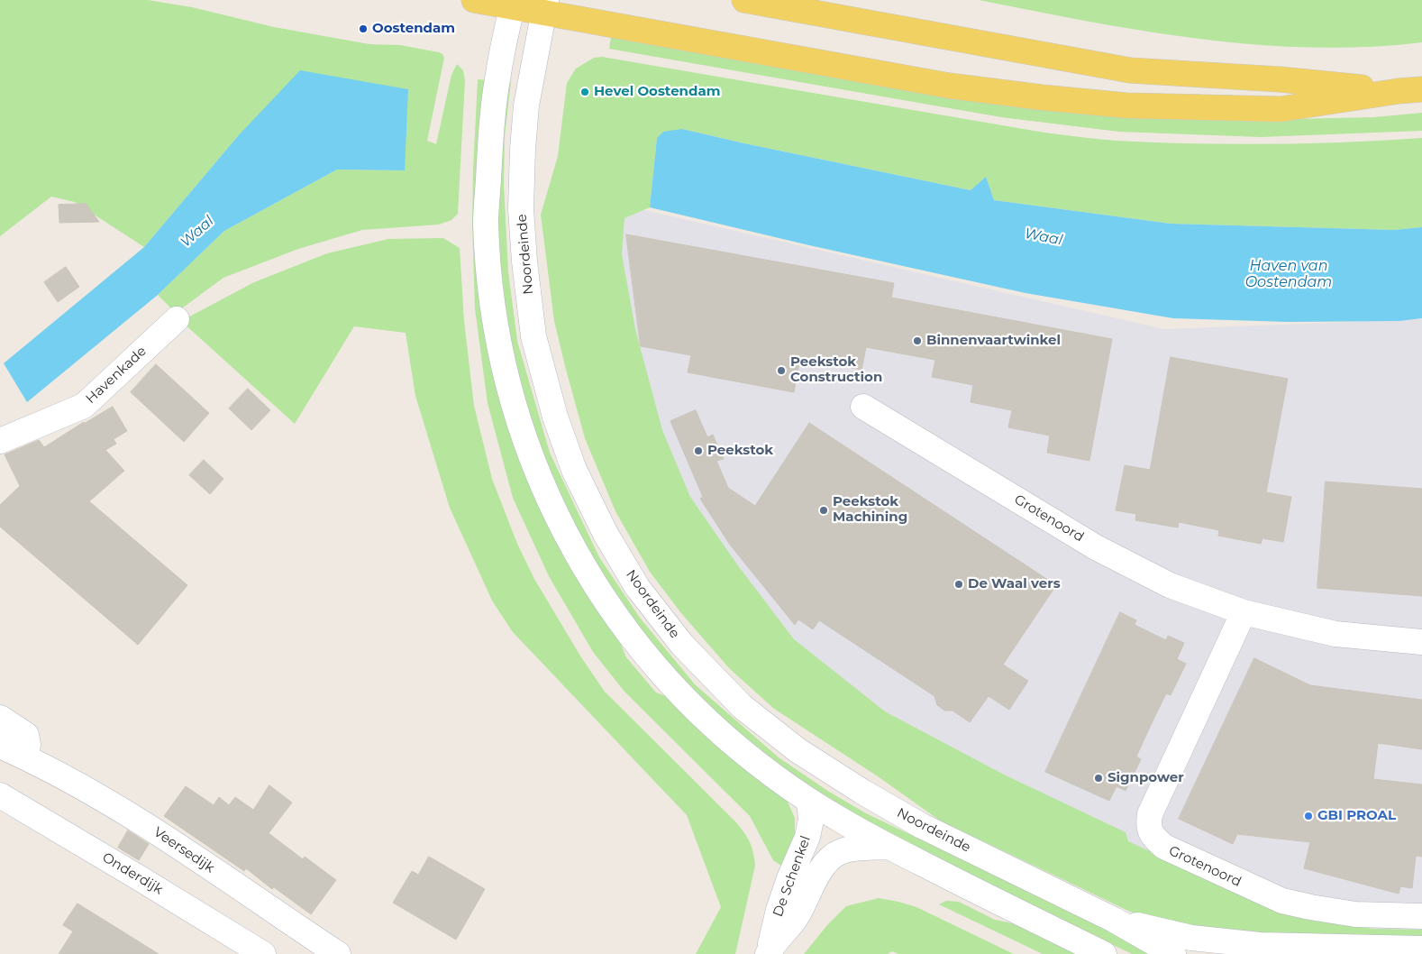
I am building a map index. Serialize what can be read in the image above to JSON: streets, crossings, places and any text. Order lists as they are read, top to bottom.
{
  "streets": {
    "main road": [
      "Noordeinde",
      "Havenkade",
      "Grotenoord",
      "Veersedijk",
      "Onderdijk",
      "De Schenkel"
    ]
  },
  "water": ["Waal", "Haven van Oostendam"],
  "places": [
    "Oostendam",
    "Hevel Oostendam",
    "Binnenvaartwinkel",
    "Peekstok Construction",
    "Peekstok",
    "Peekstok Machining",
    "De Waal vers",
    "Signpower",
    "GBI PROAL"
  ]
}
